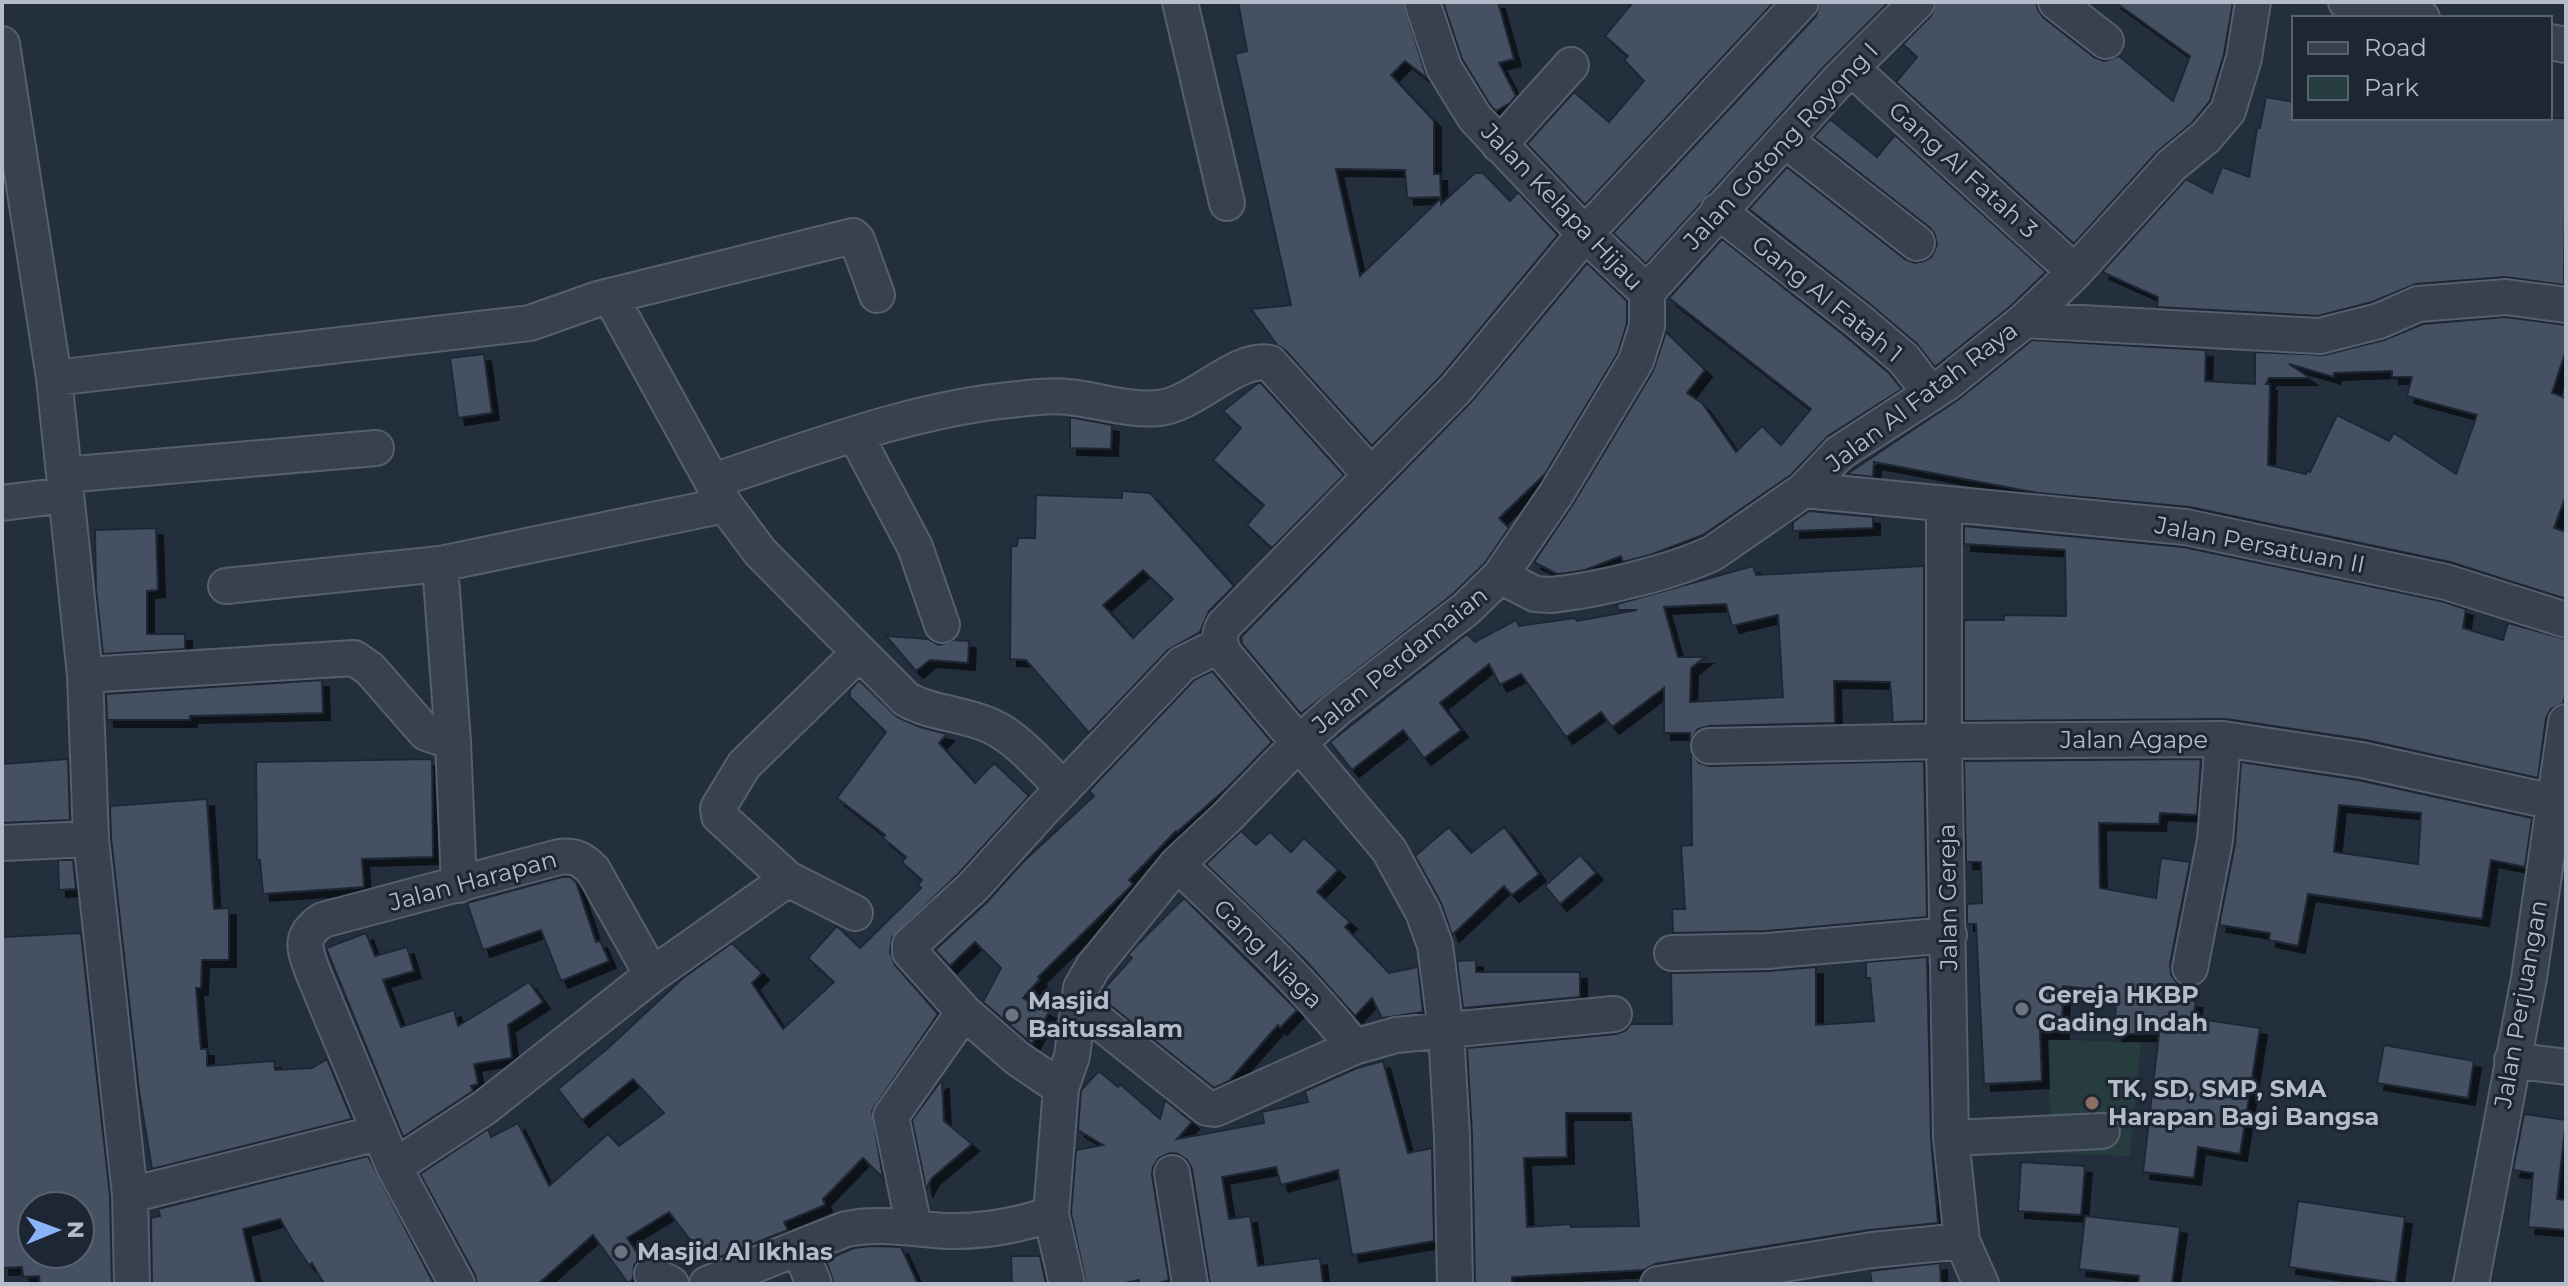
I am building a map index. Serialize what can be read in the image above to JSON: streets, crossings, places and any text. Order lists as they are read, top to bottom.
{
  "streets": {
    "street": [
      "Jalan Gotong Royong I",
      "Gang Al Fatah 3",
      "Jalan Kelapa Hijau",
      "Gang Al Fatah 1",
      "Jalan Al Fatah Raya",
      "Jalan Persatuan II",
      "Jalan Perdamaian",
      "Jalan Agape",
      "Jalan Harapan",
      "Jalan Gereja",
      "Gang Niaga",
      "Jalan Perjuangan"
    ]
  },
  "crossings": [
    ["Jalan Gotong Royong I", "Gang Al Fatah 3"],
    ["Jalan Gotong Royong I", "Jalan Kelapa Hijau"],
    ["Jalan Gotong Royong I", "Gang Al Fatah 1"],
    ["Gang Al Fatah 3", "Jalan Al Fatah Raya"],
    ["Jalan Kelapa Hijau", "Jalan Al Fatah Raya"],
    ["Jalan Kelapa Hijau", "Jalan Perdamaian"],
    ["Gang Al Fatah 1", "Jalan Al Fatah Raya"],
    ["Jalan Al Fatah Raya", "Jalan Persatuan II"],
    ["Jalan Al Fatah Raya", "Jalan Perdamaian"],
    ["Jalan Persatuan II", "Jalan Gereja"],
    ["Jalan Perdamaian", "Gang Niaga"],
    ["Jalan Agape", "Jalan Gereja"],
    ["Jalan Agape", "Jalan Perjuangan"]
  ],
  "places": [
    "Gereja HKBP Gading Indah",
    "Masjid Baitussalam",
    "TK, SD, SMP, SMA Harapan Bagi Bangsa",
    "Masjid Al Ikhlas"
  ],
  "legend": ["Road", "Park"],
  "north": "right"
}
